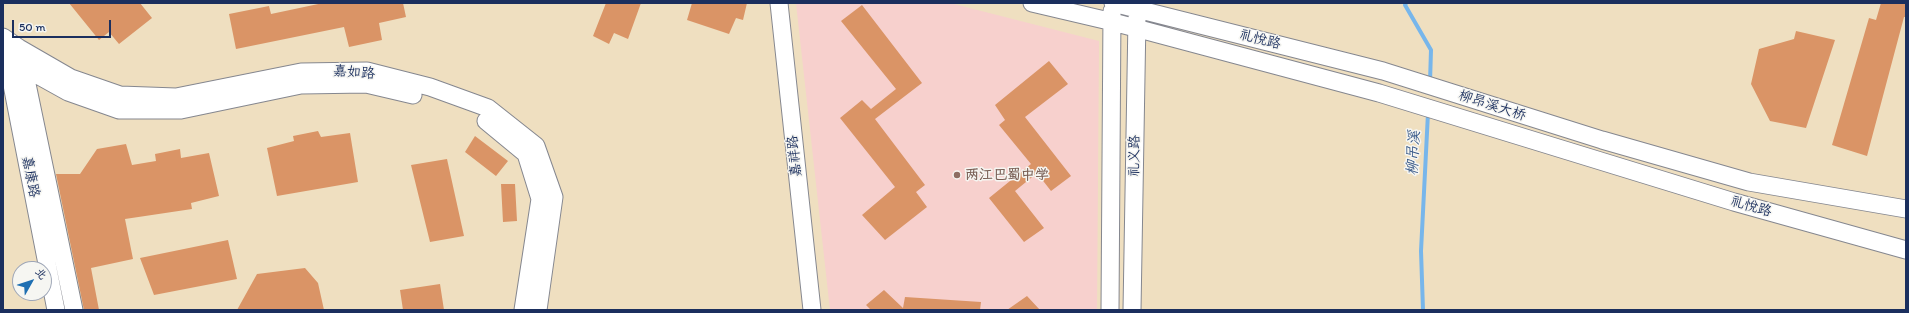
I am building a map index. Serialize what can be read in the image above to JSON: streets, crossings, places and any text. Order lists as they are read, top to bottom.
{
  "streets": {
    "main road": [
      "礼悦路",
      "嘉如路",
      "柳昂溪大桥",
      "嘉祥路",
      "礼义路",
      "嘉康路"
    ]
  },
  "crossings": [
    ["礼悦路", "柳昂溪大桥"],
    ["礼悦路", "礼义路"],
    ["嘉如路", "嘉康路"]
  ],
  "water": ["柳吊溪"],
  "places": ["两江巴蜀中学"],
  "scale_bar": "50 m",
  "north": "top right"
}
